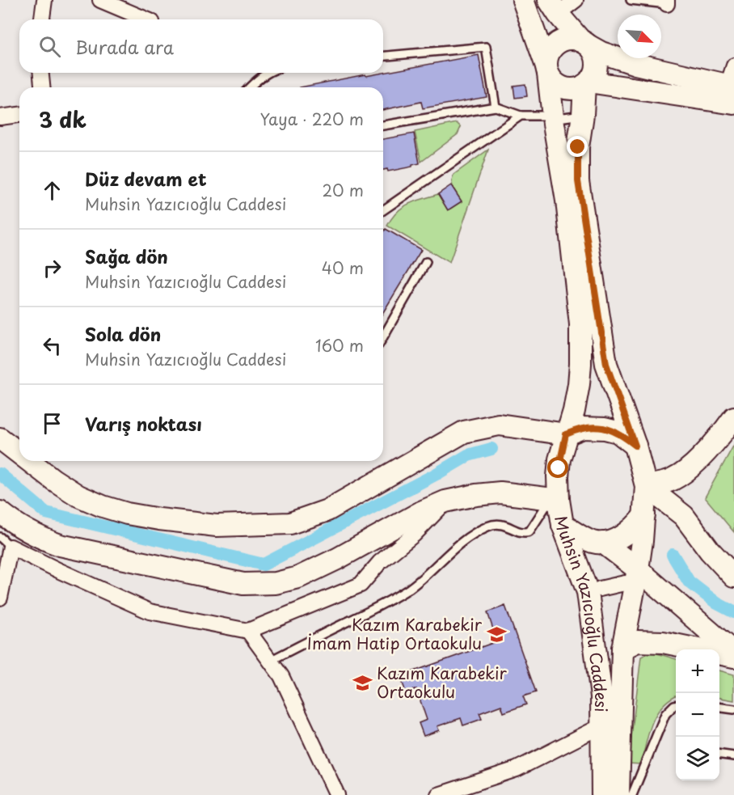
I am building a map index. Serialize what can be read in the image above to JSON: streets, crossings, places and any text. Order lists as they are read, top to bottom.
{
  "streets": {
    "street": ["Muhsin Yazıcıoğlu Caddesi"]
  },
  "places": {
    "school or university": ["Kazım Karabekir İmam Hatip Ortaokulu", "Kazım Karabekir Ortaokulu"]
  },
  "north": "bottom right",
  "page": {
    "search": "Burada ara",
    "heading": ["3 dk", "Yaya · 220 m"],
    "list": [
      ["Düz devam et", "Muhsin Yazıcıoğlu Caddesi", "20 m"],
      ["Sağa dön", "Muhsin Yazıcıoğlu Caddesi", "40 m"],
      ["Sola dön", "Muhsin Yazıcıoğlu Caddesi", "160 m"],
      "Varış noktası"
    ],
    "map_buttons": ["+", "−"]
  }
}
